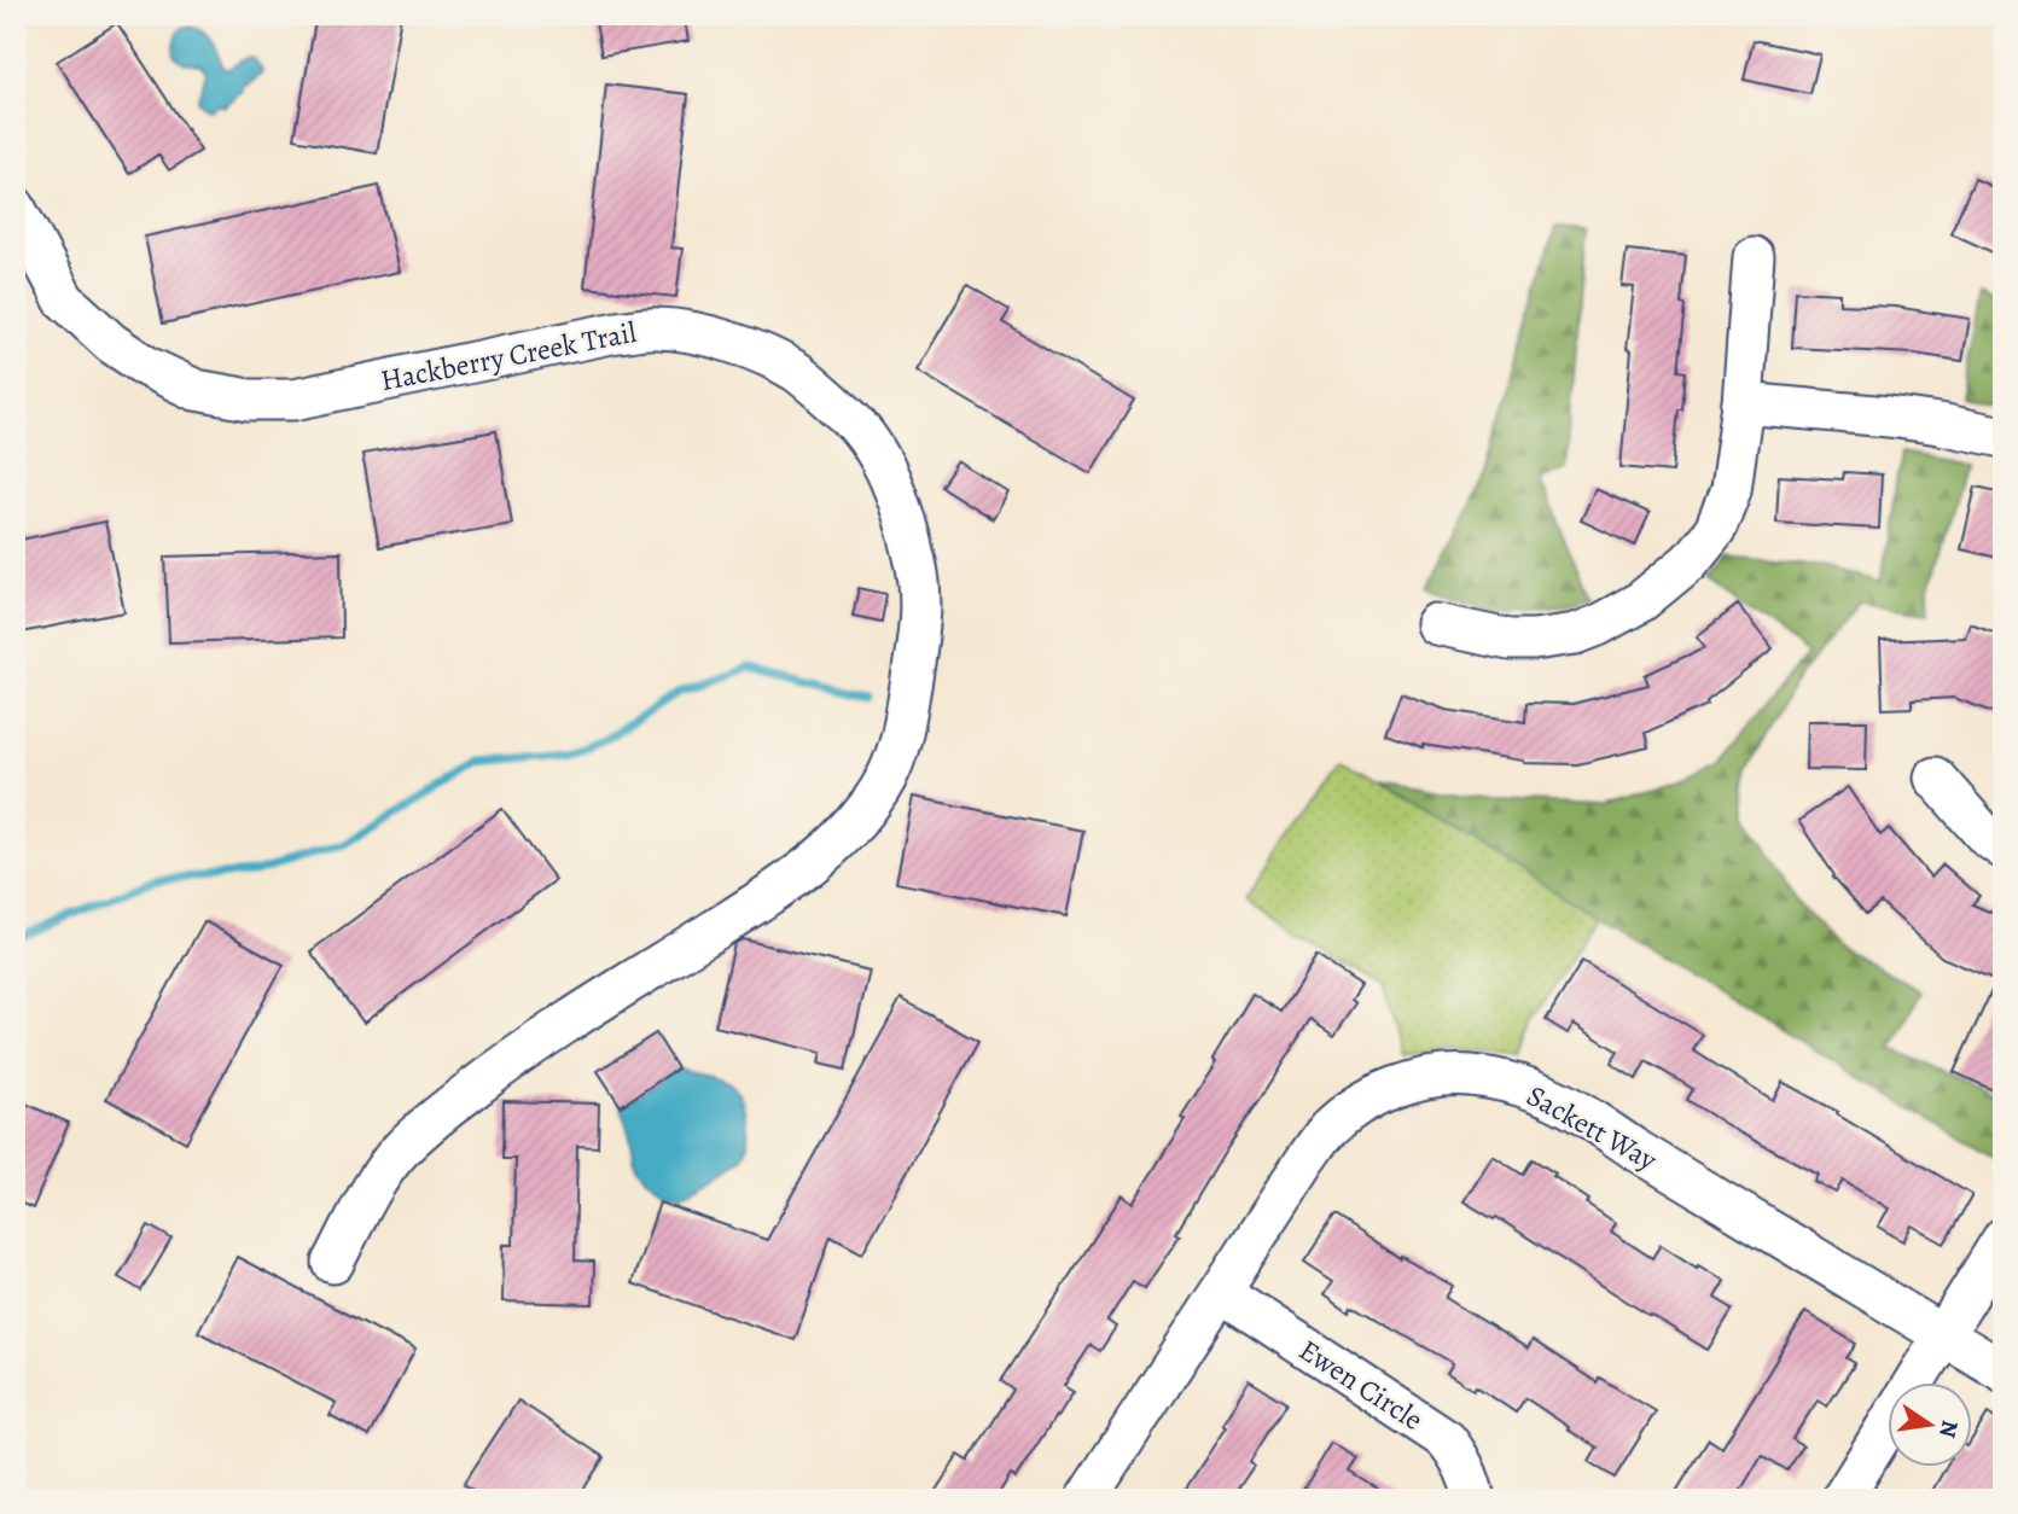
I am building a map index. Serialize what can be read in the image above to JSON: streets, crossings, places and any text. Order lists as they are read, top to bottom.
{
  "streets": {
    "street": ["Hackberry Creek Trail", "Sackett Way", "Ewen Circle"]
  },
  "crossings": [
    ["Sackett Way", "Ewen Circle"]
  ],
  "north": "right"
}
